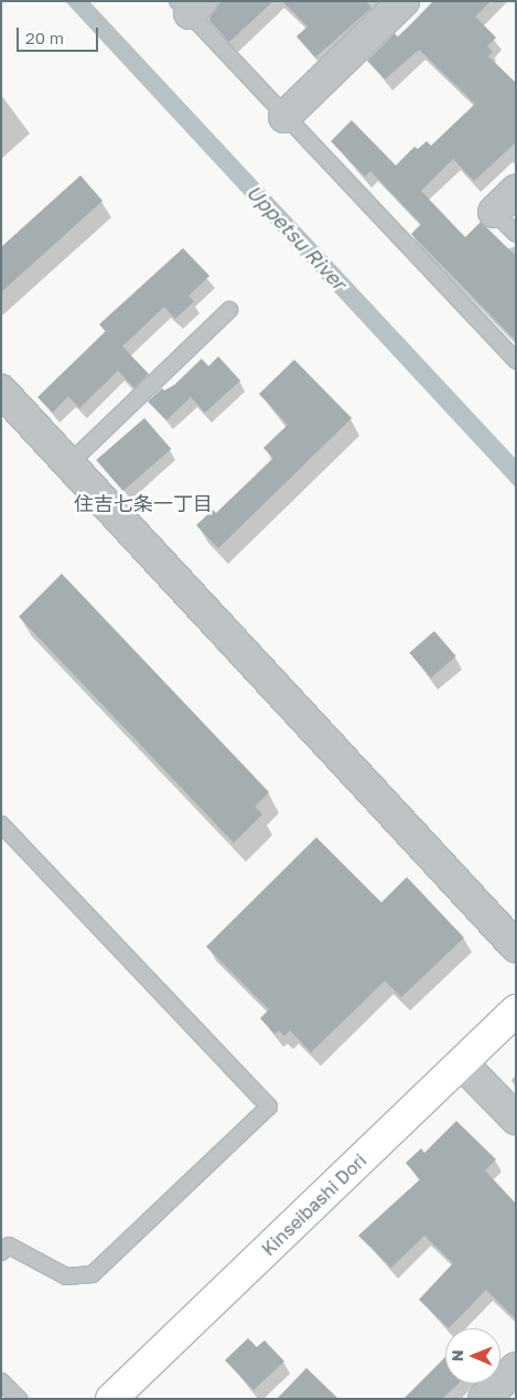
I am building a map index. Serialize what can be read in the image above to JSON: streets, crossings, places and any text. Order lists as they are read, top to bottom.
{
  "streets": {
    "street": ["Kinseibashi Dori"]
  },
  "districts": ["住吉七条一丁目"],
  "water": ["Uppetsu River"],
  "scale_bar": "20 m",
  "north": "left"
}
